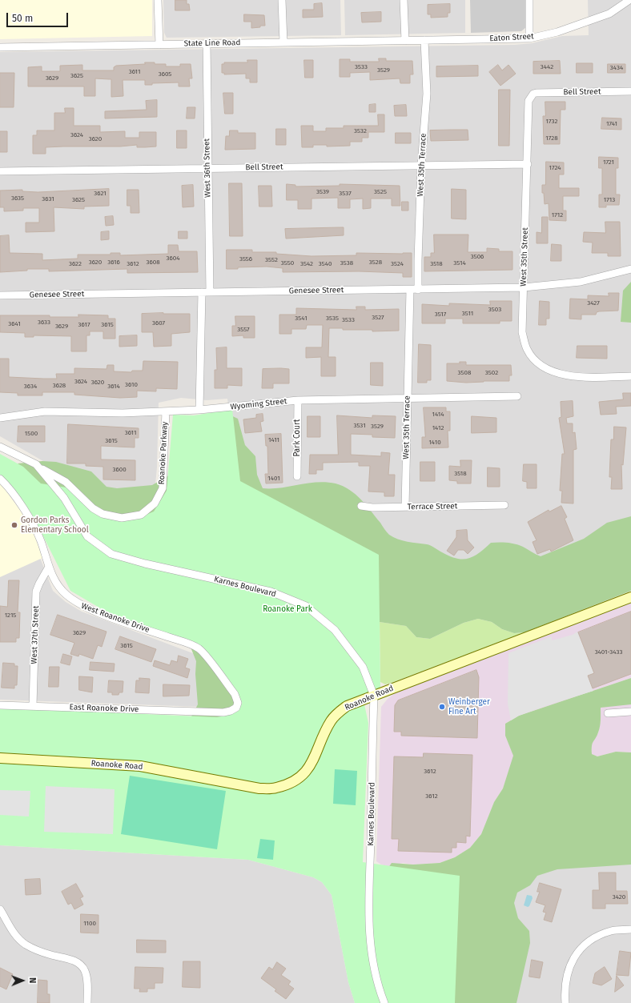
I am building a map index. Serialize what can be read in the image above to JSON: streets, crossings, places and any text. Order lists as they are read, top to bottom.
{
  "streets": {
    "street": [
      "Eaton Street",
      "State Line Road",
      "Bell Street",
      "West 35th Terrace",
      "West 36th Street",
      "West 35th Street",
      "Genesee Street",
      "Wyoming Street",
      "Park Court",
      "Roanoke Parkway",
      "Terrace Street",
      "Karnes Boulevard",
      "West Roanoke Drive",
      "West 37th Street",
      "Roanoke Road",
      "East Roanoke Drive"
    ]
  },
  "crossings": [
    ["Eaton Street", "State Line Road"],
    ["Eaton Street", "West 35th Terrace"],
    ["State Line Road", "West 35th Terrace"],
    ["State Line Road", "West 36th Street"],
    ["Bell Street", "West 35th Terrace"],
    ["Bell Street", "West 36th Street"],
    ["Bell Street", "West 35th Street"],
    ["West 35th Terrace", "Genesee Street"],
    ["West 35th Terrace", "Wyoming Street"],
    ["West 35th Terrace", "Terrace Street"],
    ["West 36th Street", "Genesee Street"],
    ["West 35th Street", "Genesee Street"],
    ["Wyoming Street", "Park Court"],
    ["Wyoming Street", "Roanoke Parkway"],
    ["Roanoke Parkway", "Karnes Boulevard"],
    ["Karnes Boulevard", "Roanoke Road"],
    ["West Roanoke Drive", "West 37th Street"],
    ["West Roanoke Drive", "East Roanoke Drive"],
    ["West 37th Street", "East Roanoke Drive"]
  ],
  "parks": ["Roanoke Park"],
  "places": ["Gordon Parks Elementary School", "Weinberger Fine Art"],
  "house_numbers": [
    "3533",
    "3442",
    "3434",
    "3529",
    "3611",
    "3605",
    "3625",
    "3629",
    "1732",
    "1741",
    "3532",
    "3624",
    "1728",
    "3620",
    "1721",
    "1724",
    "3539",
    "3525",
    "3621",
    "3537",
    "3635",
    "3631",
    "3625",
    "1713",
    "1712",
    "3506",
    "3604",
    "3556",
    "3552",
    "3620",
    "3616",
    "3608",
    "3528",
    "3550",
    "3538",
    "3514",
    "3622",
    "3612",
    "3542",
    "3540",
    "3524",
    "3518",
    "3427",
    "3503",
    "3511",
    "3517",
    "3527",
    "3541",
    "3535",
    "3533",
    "3633",
    "3607",
    "3641",
    "3617",
    "3615",
    "3629",
    "3557",
    "3508",
    "3502",
    "3624",
    "3620",
    "3610",
    "3628",
    "3634",
    "3614",
    "1414",
    "3531",
    "3529",
    "1412",
    "3611",
    "1500",
    "1411",
    "3615",
    "1410",
    "3600",
    "3518",
    "1401",
    "1215",
    "3629",
    "3615",
    "3401-3433",
    "3612",
    "3612",
    "3420",
    "1100"
  ],
  "scale_bar": "50 m",
  "north": "right"
}
